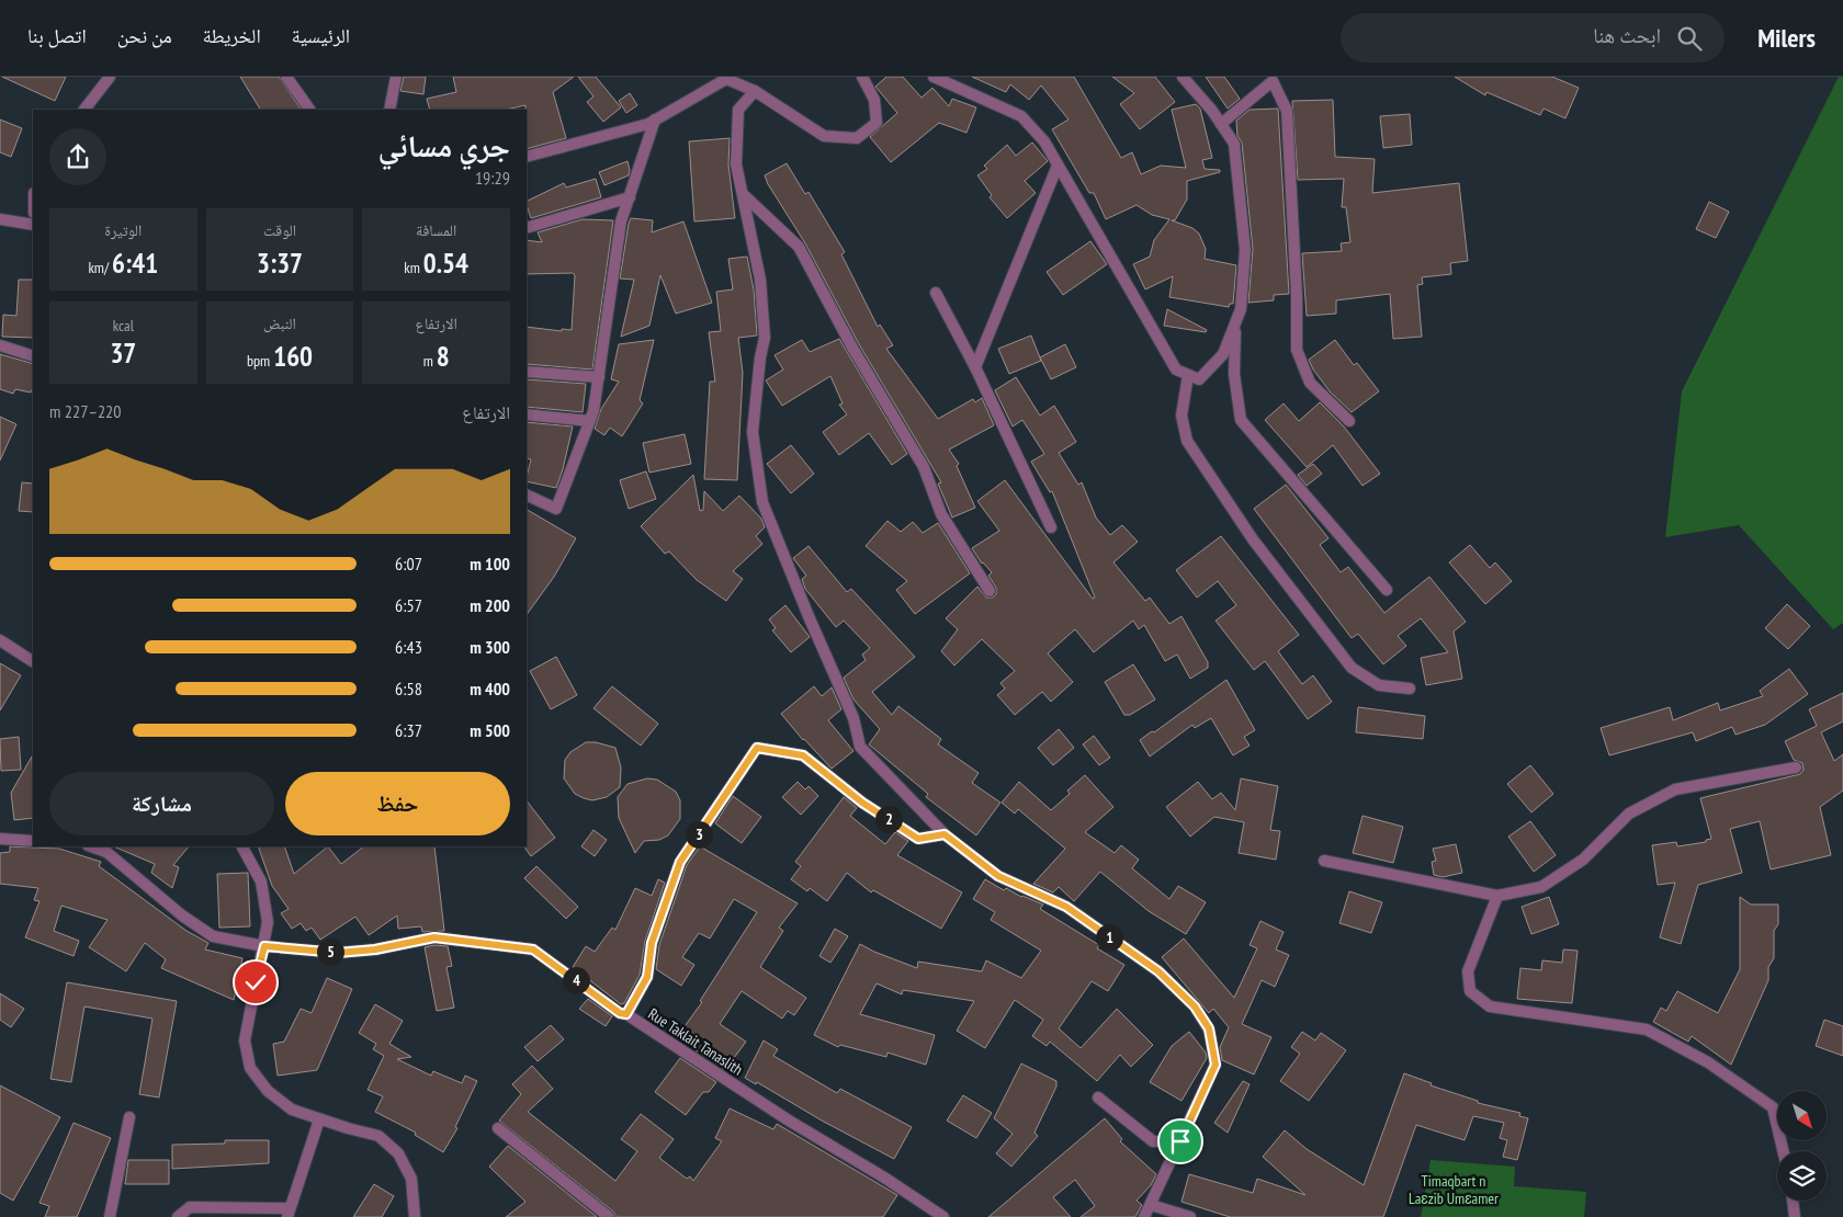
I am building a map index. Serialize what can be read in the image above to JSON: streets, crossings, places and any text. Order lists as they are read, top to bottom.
{
  "streets": {
    "street": ["Rue Taklait Tanaslith"]
  },
  "parks": ["Timaqbart n Laɛzib Umɛamer"],
  "north": "bottom right",
  "page": {
    "header": "Milers",
    "search": "ابحث هنا",
    "nav": [
      "الرئيسية",
      "الخريطة",
      "من نحن",
      "اتصل بنا"
    ],
    "heading": ["جري مسائي", "19:29"],
    "stats": [
      ["المسافة", "0.54 km"],
      ["الوقت", "3:37"],
      ["الوتيرة", "6:41 /km"],
      ["الارتفاع", "8 m"],
      ["النبض", "160 bpm"],
      ["kcal", "37"]
    ],
    "chart": ["الارتفاع", "220–227 m"],
    "list": [
      {
        "name": "100 m",
        "note": "6:07"
      },
      {
        "name": "200 m",
        "note": "6:57"
      },
      {
        "name": "300 m",
        "note": "6:43"
      },
      {
        "name": "400 m",
        "note": "6:58"
      },
      {
        "name": "500 m",
        "note": "6:37"
      }
    ],
    "buttons": ["حفظ", "مشاركة"],
    "pins": [
      "2",
      "3",
      "1",
      "5",
      "4"
    ]
  }
}
